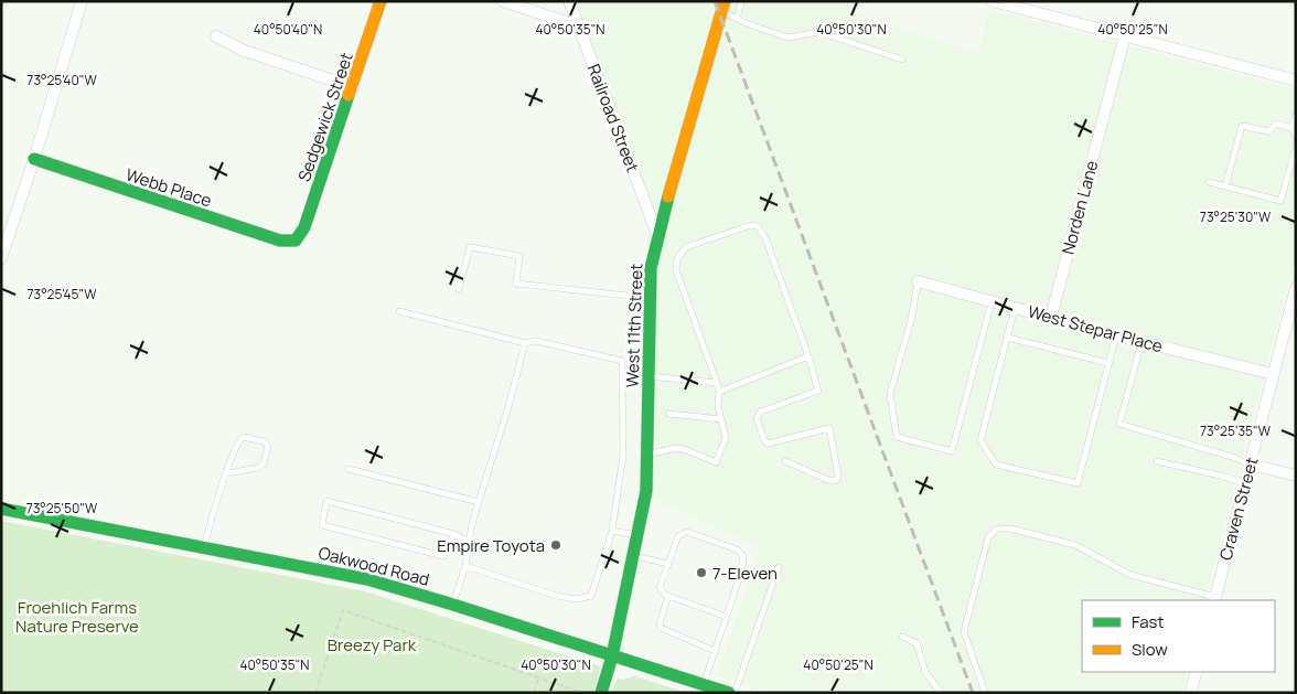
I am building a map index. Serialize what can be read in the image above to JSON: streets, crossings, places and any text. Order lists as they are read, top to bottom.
{
  "streets": {
    "street": [
      "Sedgewick Street",
      "Railroad Street",
      "Webb Place",
      "Norden Lane",
      "West 11th Street",
      "West Stepar Place",
      "Craven Street",
      "Oakwood Road"
    ]
  },
  "crossings": [
    ["Sedgewick Street", "Webb Place"],
    ["Railroad Street", "West 11th Street"],
    ["Norden Lane", "West Stepar Place"],
    ["West 11th Street", "Oakwood Road"],
    ["West Stepar Place", "Craven Street"]
  ],
  "parks": ["Froehlich Farms Nature Preserve", "Breezy Park"],
  "places": ["Empire Toyota", "7-Eleven"],
  "legend": ["Fast", "Slow"],
  "coordinates": [
    "40°50'40\"N",
    "40°50'35\"N",
    "40°50'30\"N",
    "40°50'25\"N",
    "73°25'40\"W",
    "73°25'30\"W",
    "73°25'45\"W",
    "73°25'35\"W",
    "73°25'50\"W"
  ]
}
